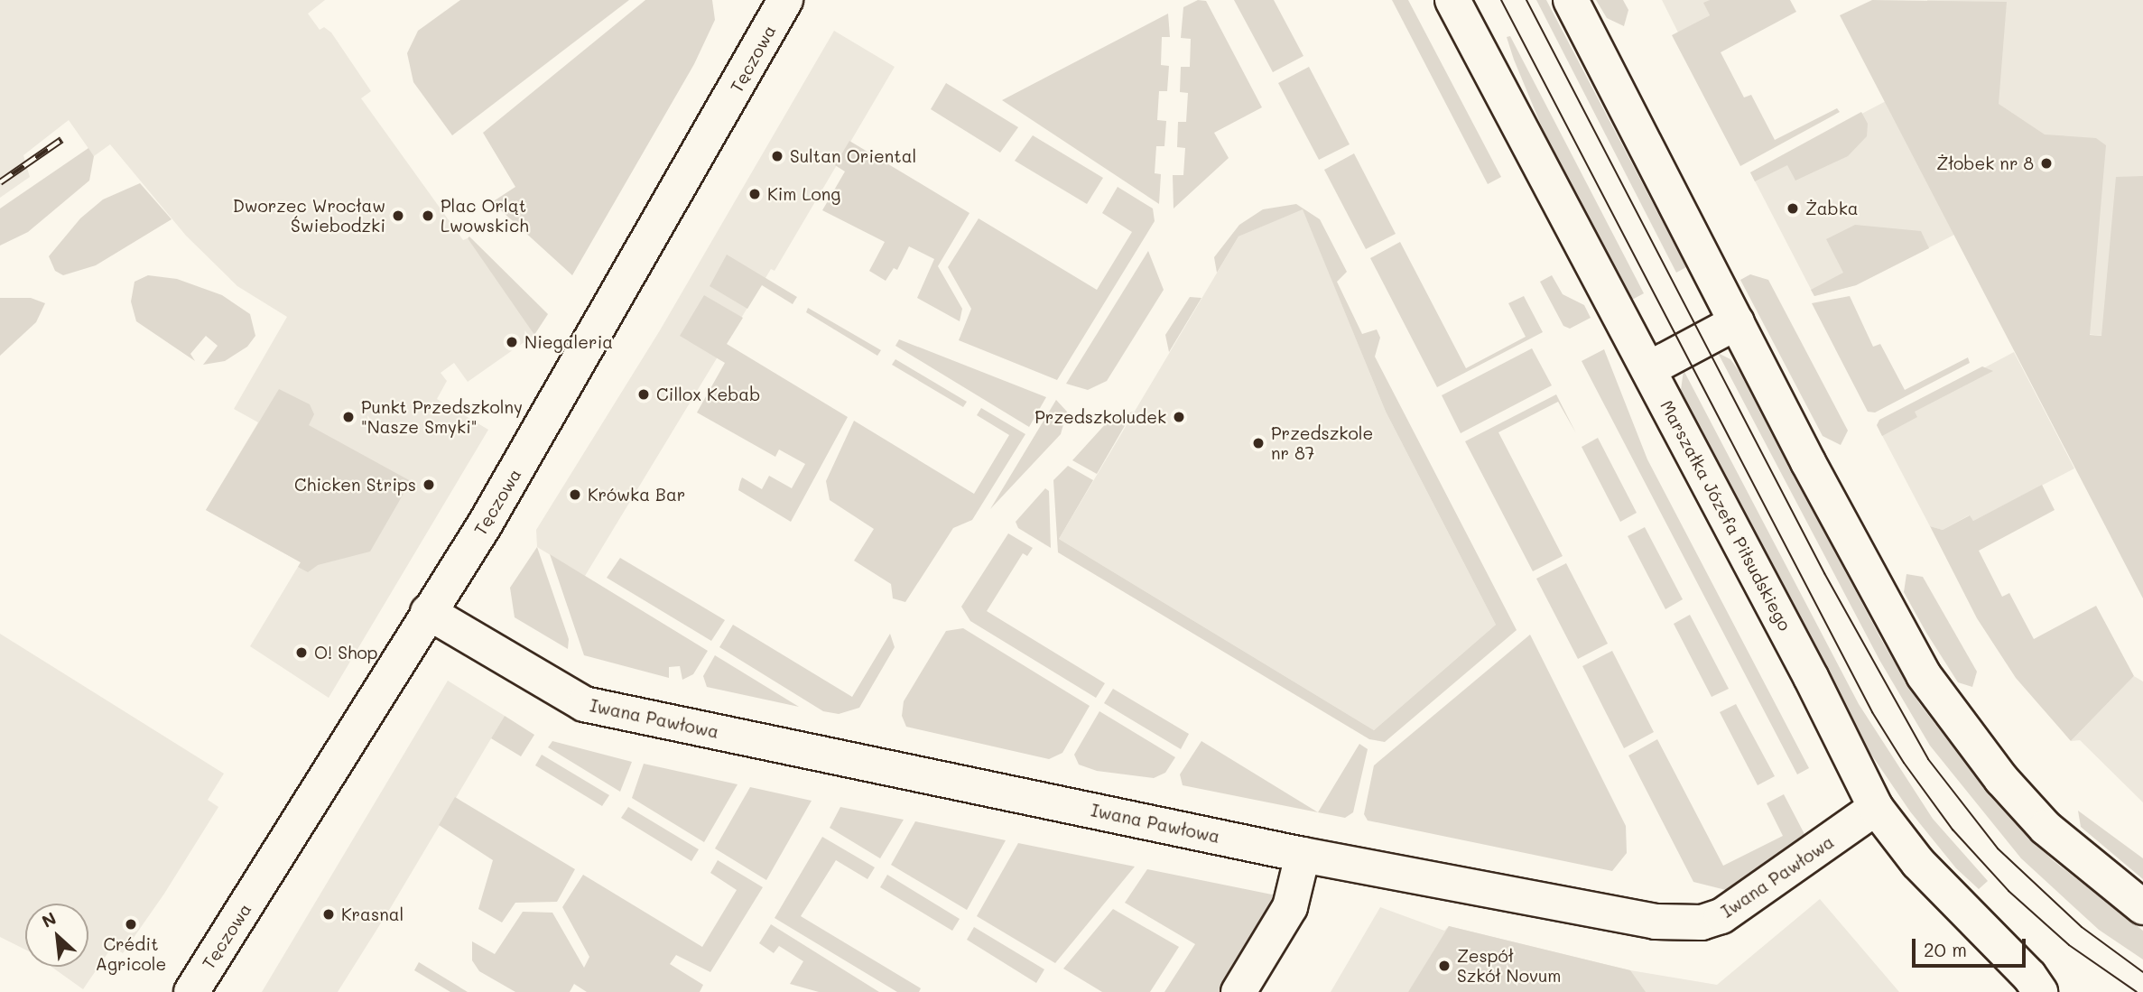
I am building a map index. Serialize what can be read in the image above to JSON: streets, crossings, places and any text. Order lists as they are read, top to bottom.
{
  "streets": {
    "street": ["Tęczowa", "Marszałka Józefa Piłsudskiego", "Iwana Pawłowa"]
  },
  "crossings": [
    ["Tęczowa", "Iwana Pawłowa"],
    ["Marszałka Józefa Piłsudskiego", "Iwana Pawłowa"]
  ],
  "places": [
    "Sultan Oriental",
    "Żłobek nr 8",
    "Kim Long",
    "Żabka",
    "Dworzec Wrocław Świebodzki",
    "Plac Orląt Lwowskich",
    "Niegaleria",
    "Cillox Kebab",
    "Punkt Przedszkolny \"Nasze Smyki\"",
    "Przedszkoludek",
    "Przedszkole nr 87",
    "Chicken Strips",
    "Krówka Bar",
    "O! Shop",
    "Krasnal",
    "Crédit Agricole",
    "Zespół Szkół Novum"
  ],
  "scale_bar": "20 m",
  "north": "top left"
}
